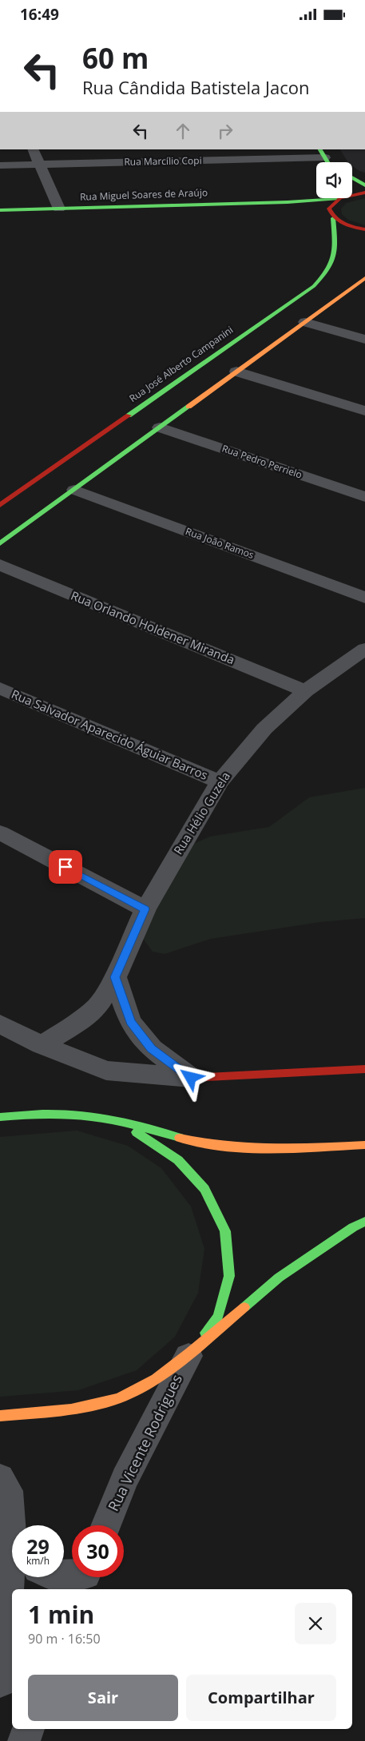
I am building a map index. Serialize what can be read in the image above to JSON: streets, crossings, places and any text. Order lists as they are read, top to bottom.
{
  "streets": {
    "street": [
      "Rua Marcílio Copi",
      "Rua Miguel Soares de Araújo",
      "Rua José Alberto Campanini",
      "Rua Pedro Perrielo",
      "Rua João Ramos",
      "Rua Orlando Holdener Miranda",
      "Rua Salvador Aparecido Águiar Barros",
      "Rua Hélio Guzela",
      "Rua Vicente Rodrigues"
    ]
  },
  "crossings": [
    ["Rua Miguel Soares de Araújo", "Rua José Alberto Campanini"],
    ["Rua Orlando Holdener Miranda", "Rua Hélio Guzela"],
    ["Rua Salvador Aparecido Águiar Barros", "Rua Hélio Guzela"]
  ],
  "page": {
    "status": "16:49",
    "turn": ["60 m", "Rua Cândida Batistela Jacon"],
    "speed": "29 km/h",
    "limit": "30",
    "heading": ["1 min", "90 m · 16:50"],
    "buttons": ["Sair", "Compartilhar"]
  }
}
